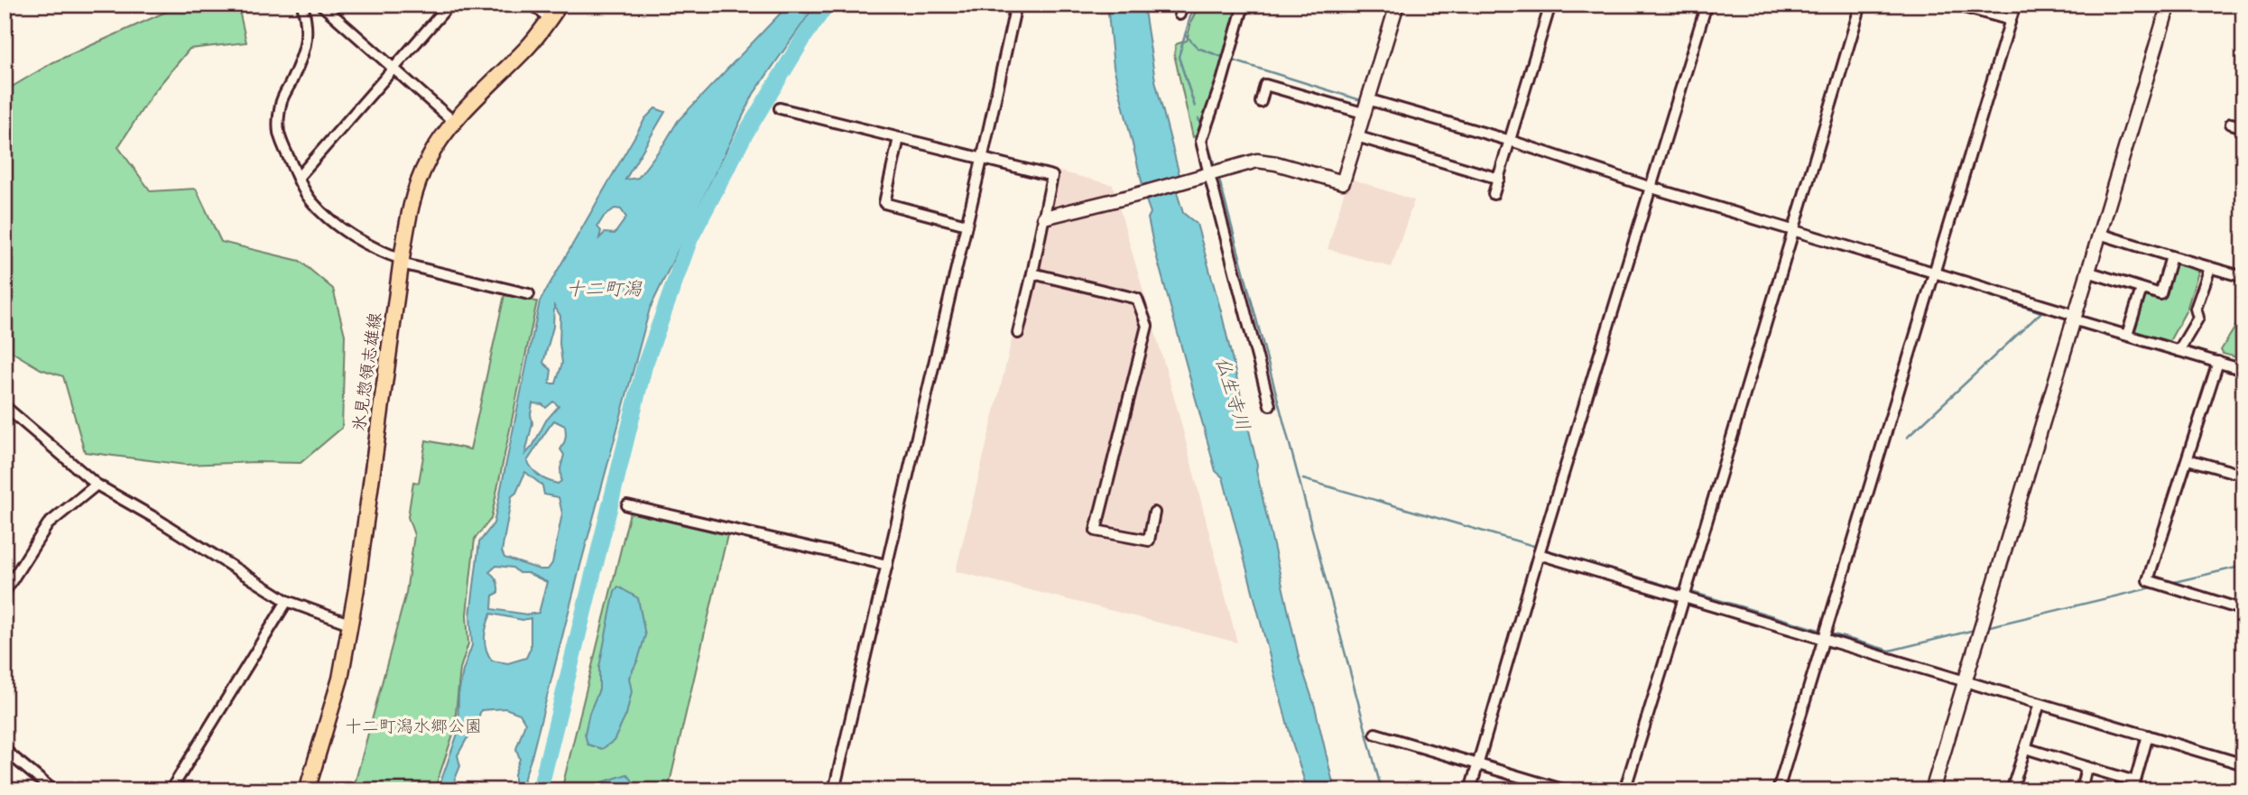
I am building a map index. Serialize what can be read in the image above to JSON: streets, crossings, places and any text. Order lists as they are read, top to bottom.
{
  "streets": {
    "main road": ["氷見惣領志雄線"]
  },
  "water": ["十二町潟", "仏生寺川"],
  "parks": ["十二町潟水郷公園"]
}
